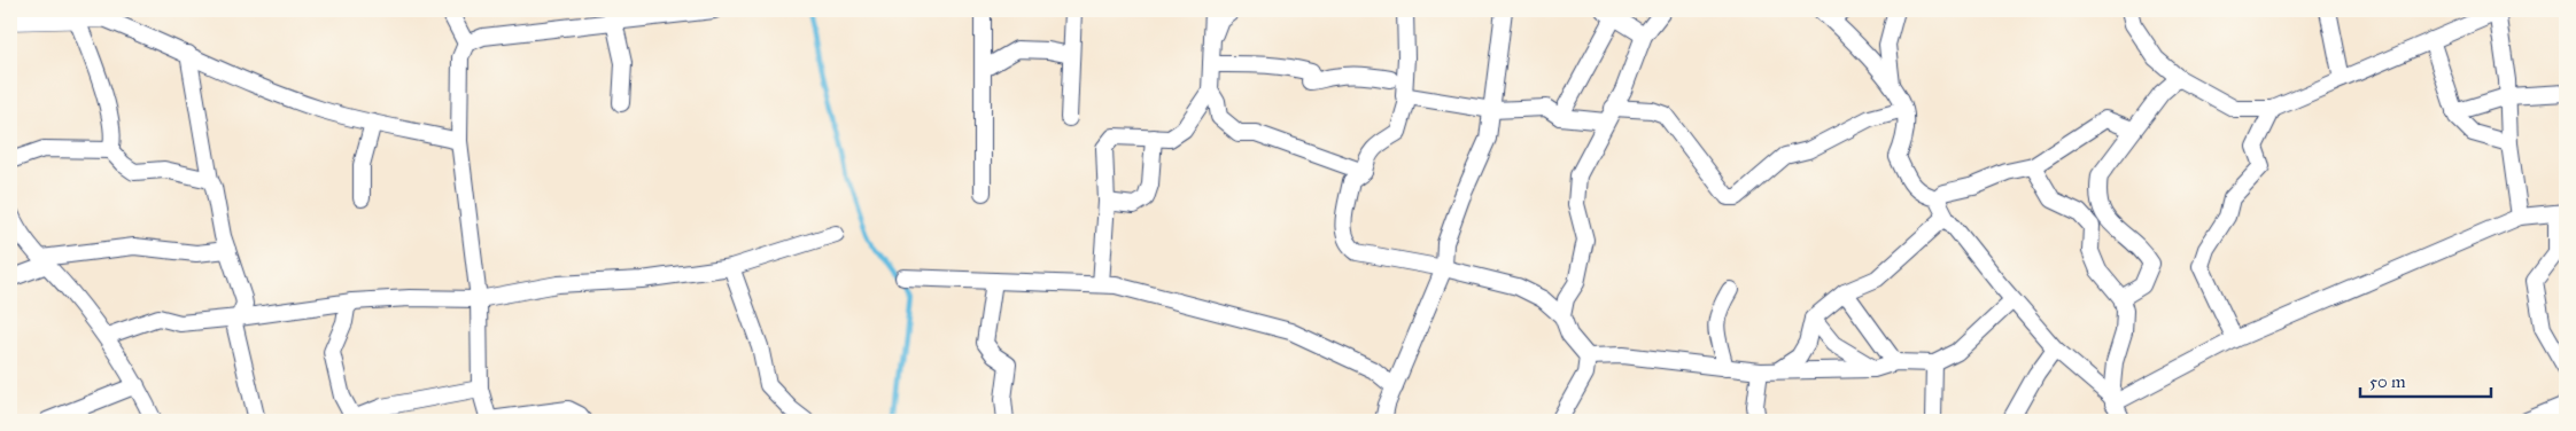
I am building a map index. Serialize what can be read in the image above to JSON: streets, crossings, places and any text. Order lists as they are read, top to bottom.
{
  "scale_bar": "50 m"
}
